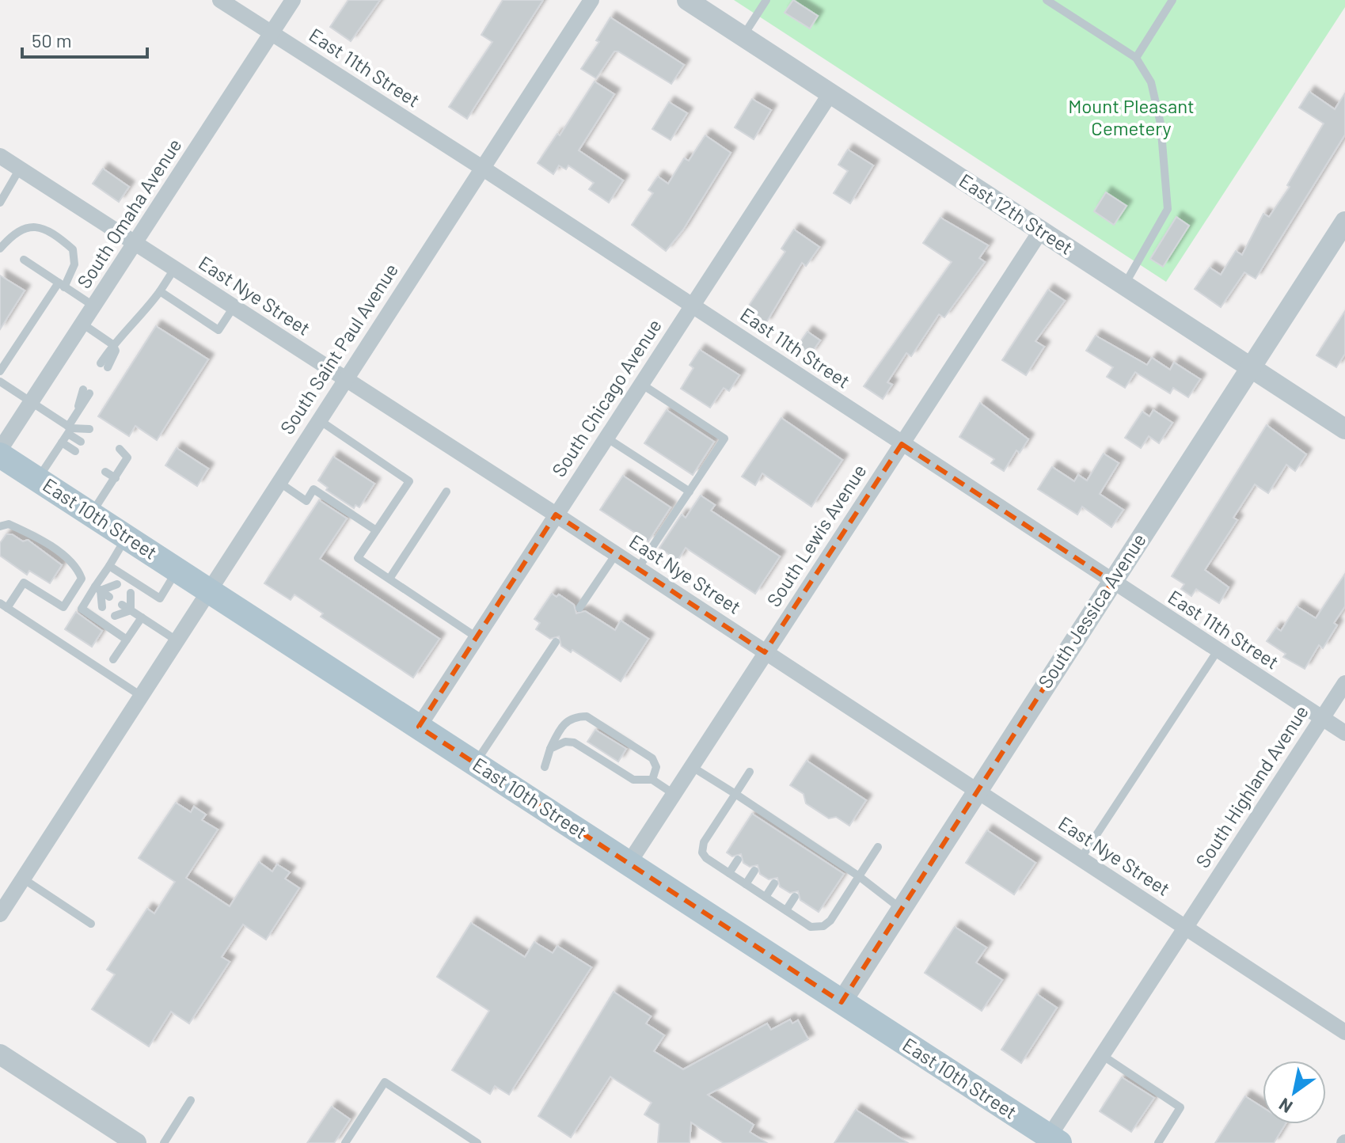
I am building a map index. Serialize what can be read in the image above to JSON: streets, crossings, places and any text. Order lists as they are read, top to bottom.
{
  "streets": {
    "main road": ["East 10th Street"],
    "street": [
      "East 11th Street",
      "South Omaha Avenue",
      "East 12th Street",
      "East Nye Street",
      "South Saint Paul Avenue",
      "South Chicago Avenue",
      "South Lewis Avenue",
      "South Jessica Avenue",
      "South Highland Avenue"
    ]
  },
  "crossings": [
    ["East 11th Street", "South Omaha Avenue"],
    ["East 11th Street", "South Saint Paul Avenue"],
    ["East 11th Street", "South Chicago Avenue"],
    ["East 11th Street", "South Lewis Avenue"],
    ["East 11th Street", "South Jessica Avenue"],
    ["East 11th Street", "South Highland Avenue"],
    ["South Omaha Avenue", "East Nye Street"],
    ["East 12th Street", "South Chicago Avenue"],
    ["East 12th Street", "South Lewis Avenue"],
    ["East 12th Street", "South Jessica Avenue"],
    ["East Nye Street", "South Saint Paul Avenue"],
    ["East Nye Street", "South Chicago Avenue"],
    ["East Nye Street", "South Lewis Avenue"],
    ["East Nye Street", "South Jessica Avenue"],
    ["East Nye Street", "South Highland Avenue"],
    ["South Saint Paul Avenue", "East 10th Street"],
    ["South Chicago Avenue", "East 10th Street"],
    ["East 10th Street", "South Lewis Avenue"],
    ["East 10th Street", "South Jessica Avenue"],
    ["East 10th Street", "South Highland Avenue"]
  ],
  "parks": ["Mount Pleasant Cemetery"],
  "scale_bar": "50 m",
  "north": "bottom left"
}
